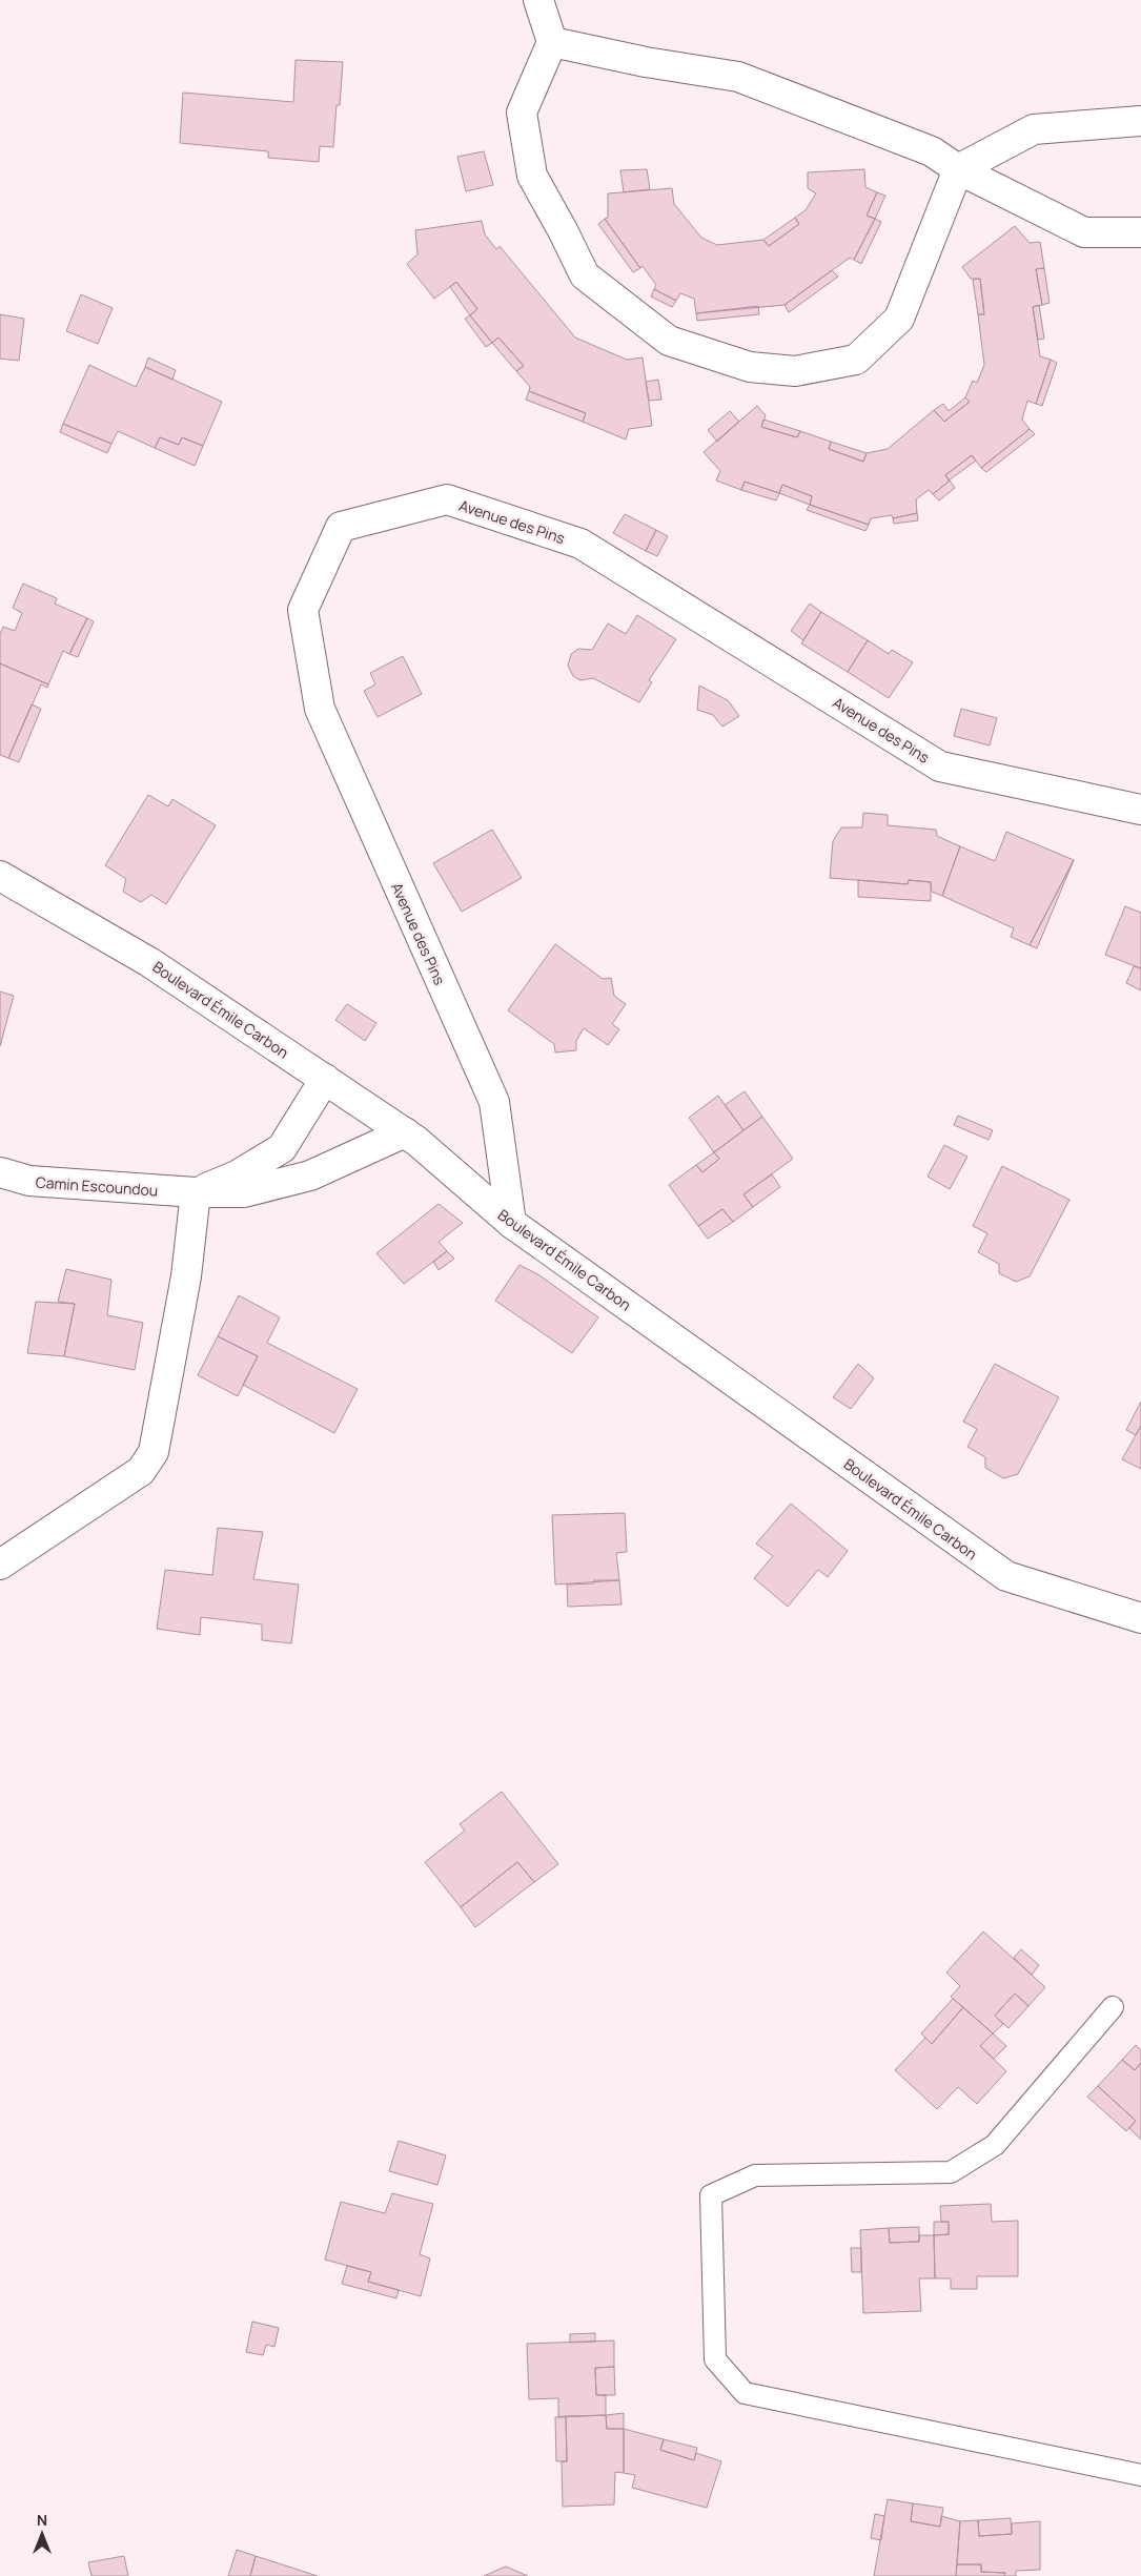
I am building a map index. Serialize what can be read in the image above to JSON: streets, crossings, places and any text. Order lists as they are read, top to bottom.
{
  "streets": {
    "street": ["Avenue des Pins", "Boulevard Émile Carbon", "Camin Escoundou"]
  },
  "crossings": [
    ["Avenue des Pins", "Boulevard Émile Carbon"],
    ["Boulevard Émile Carbon", "Camin Escoundou"]
  ],
  "north": "top"
}
